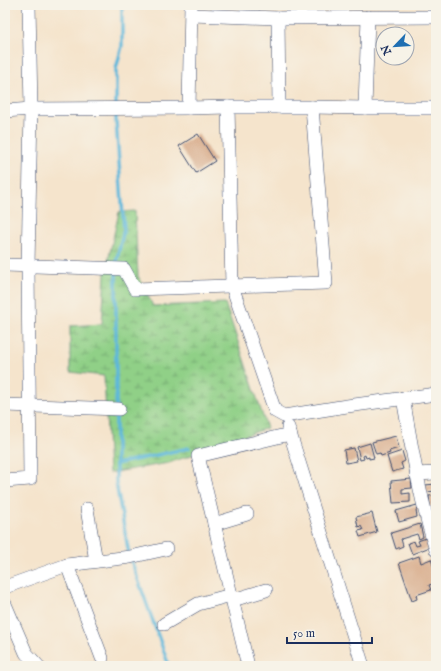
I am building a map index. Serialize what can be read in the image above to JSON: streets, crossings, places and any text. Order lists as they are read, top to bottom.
{
  "scale_bar": "50 m",
  "north": "bottom left"
}
